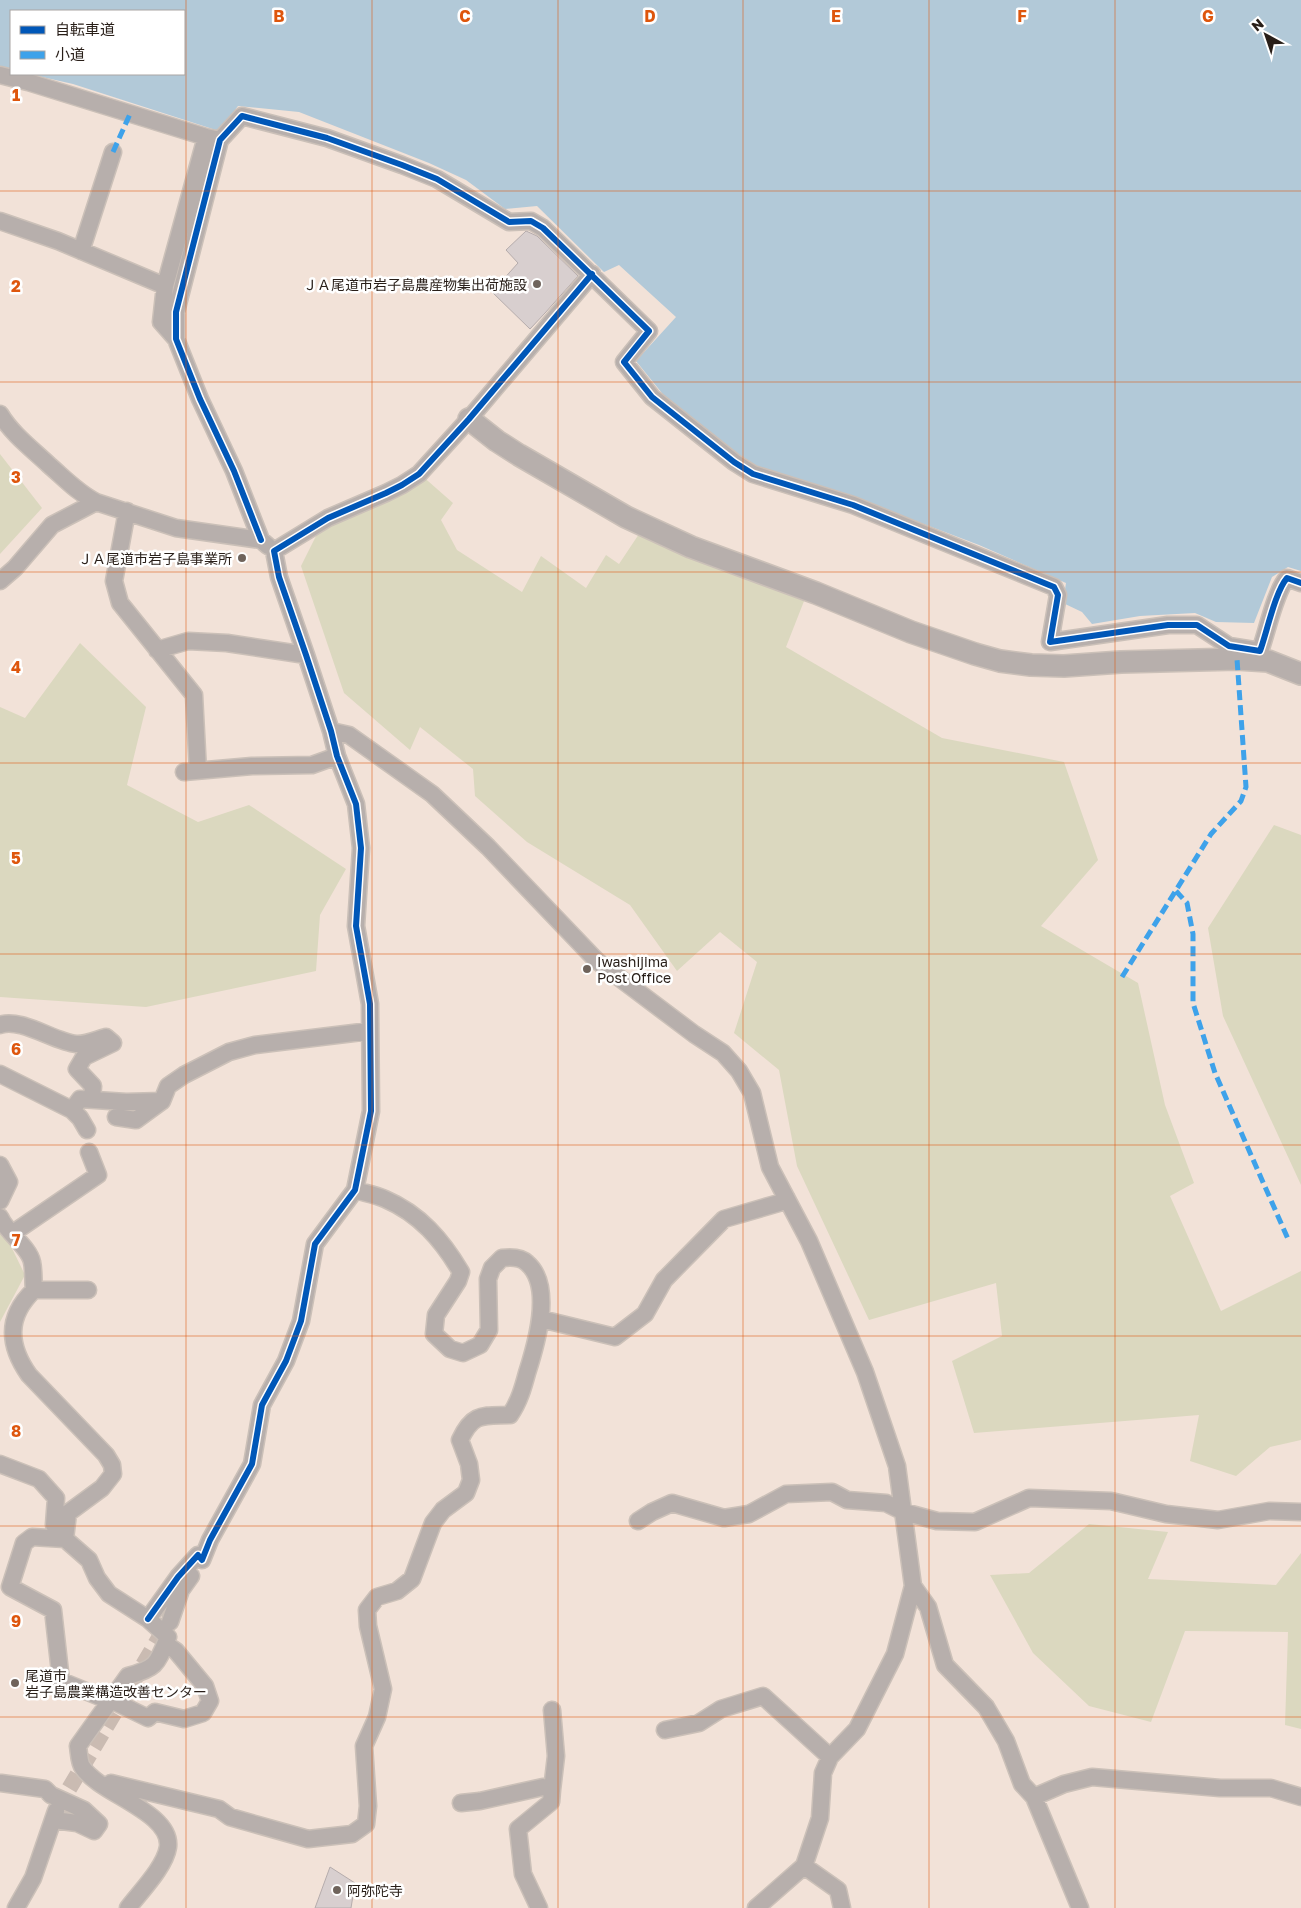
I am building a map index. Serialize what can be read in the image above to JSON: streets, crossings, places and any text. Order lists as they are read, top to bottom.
{
  "places": [
    "ＪＡ尾道市岩子島農産物集出荷施設",
    "ＪＡ尾道市岩子島事業所",
    "Iwashijima Post Office",
    "尾道市 岩子島農業構造改善センター",
    "阿弥陀寺"
  ],
  "legend": ["自転車道", "小道"],
  "north": "top left",
  "grid": {
    "columns": [
      "B",
      "C",
      "D",
      "E",
      "F",
      "G"
    ],
    "rows": [
      "1",
      "2",
      "3",
      "4",
      "5",
      "6",
      "7",
      "8",
      "9"
    ]
  }
}
